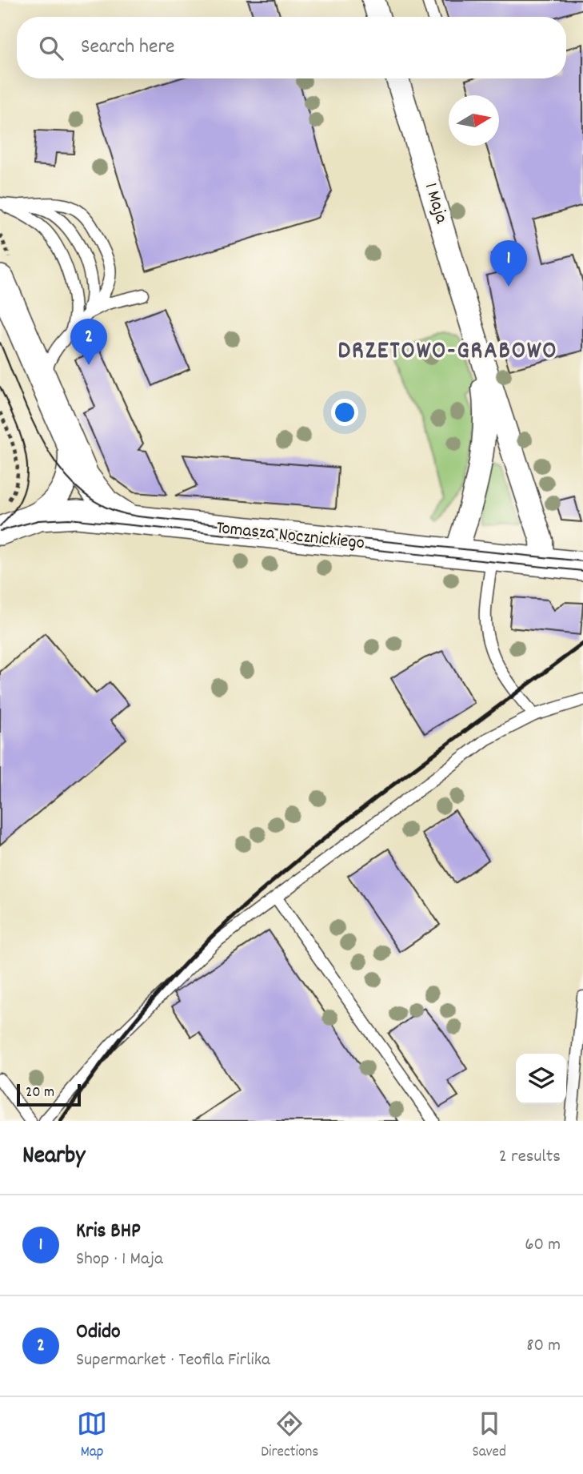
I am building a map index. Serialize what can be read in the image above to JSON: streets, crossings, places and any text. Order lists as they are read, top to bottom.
{
  "streets": {
    "street": ["1 Maja", "Tomasza Nocznickiego"]
  },
  "crossings": [
    ["1 Maja", "Tomasza Nocznickiego"]
  ],
  "districts": ["DRZETOWO-GRABOWO"],
  "scale_bar": "20 m",
  "north": "right",
  "page": {
    "search": "Search here",
    "pins": ["1", "2"],
    "scale": "20 m",
    "heading": ["Nearby", "2 results"],
    "list": [
      {
        "mark": "1",
        "name": "Kris BHP",
        "note": "Shop · 1 Maja",
        "value": "60 m"
      },
      {
        "mark": "2",
        "name": "Odido",
        "note": "Supermarket · Teofila Firlika",
        "value": "80 m"
      }
    ],
    "nav": ["Map", "Directions", "Saved"]
  }
}
